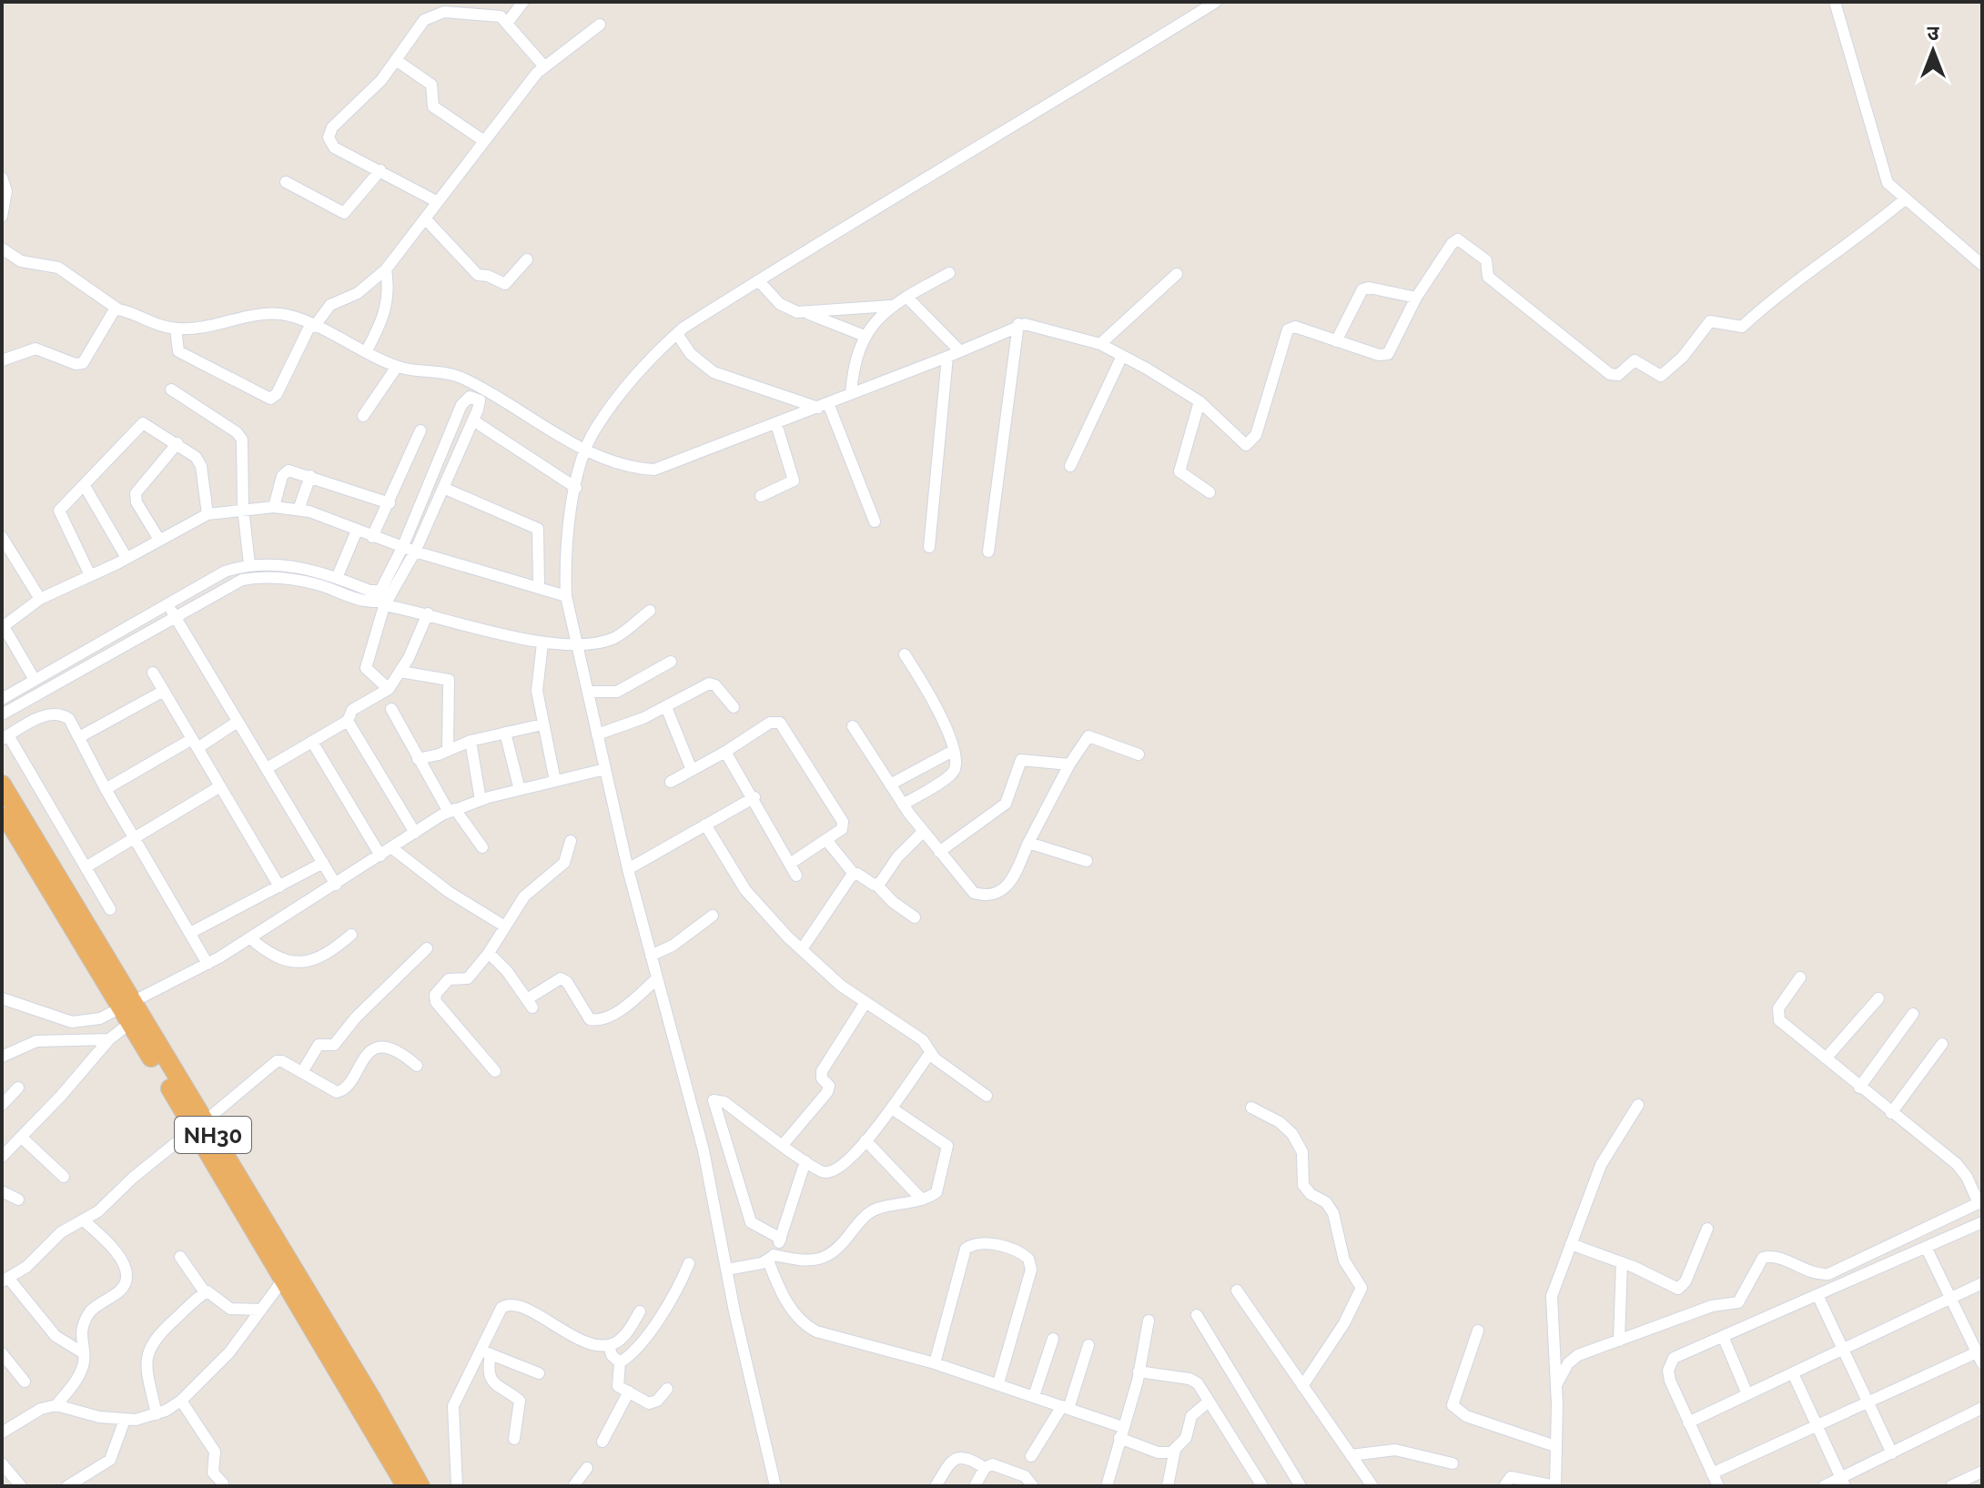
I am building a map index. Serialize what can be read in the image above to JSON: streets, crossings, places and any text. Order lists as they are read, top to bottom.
{
  "streets": {
    "highway": ["NH30"]
  },
  "north": "top"
}
